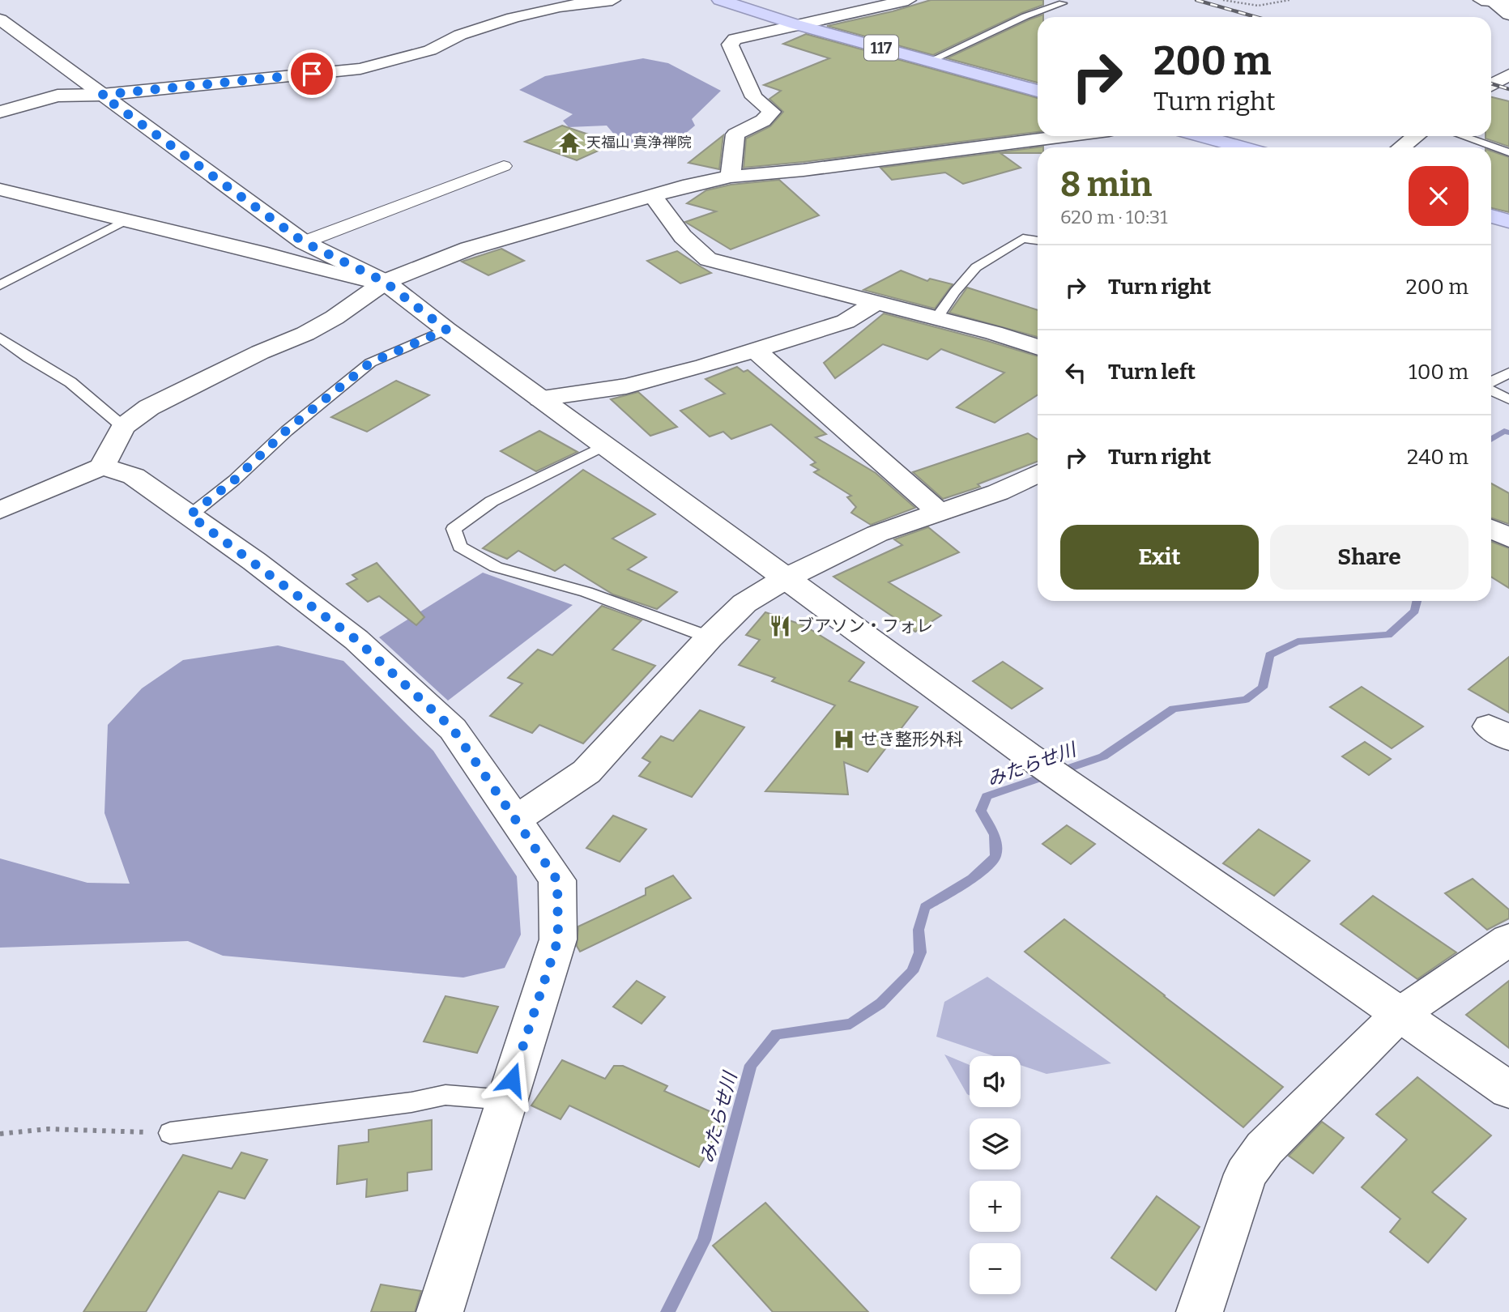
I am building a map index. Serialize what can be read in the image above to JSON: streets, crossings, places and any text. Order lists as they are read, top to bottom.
{
  "streets": {
    "highway": ["117"]
  },
  "water": ["みたらせ川"],
  "places": {
    "temple": ["天福山 真浄禅院"],
    "restaurant": ["ブアソン・フォレ"],
    "hospital": ["せき整形外科"]
  },
  "page": {
    "turn": ["200 m", "Turn right"],
    "heading": ["8 min", "620 m · 10:31"],
    "list": [
      {
        "name": "Turn right",
        "value": "200 m"
      },
      {
        "name": "Turn left",
        "value": "100 m"
      },
      {
        "name": "Turn right",
        "value": "240 m"
      }
    ],
    "buttons": ["Exit", "Share"],
    "map_buttons": ["+", "−"]
  }
}
